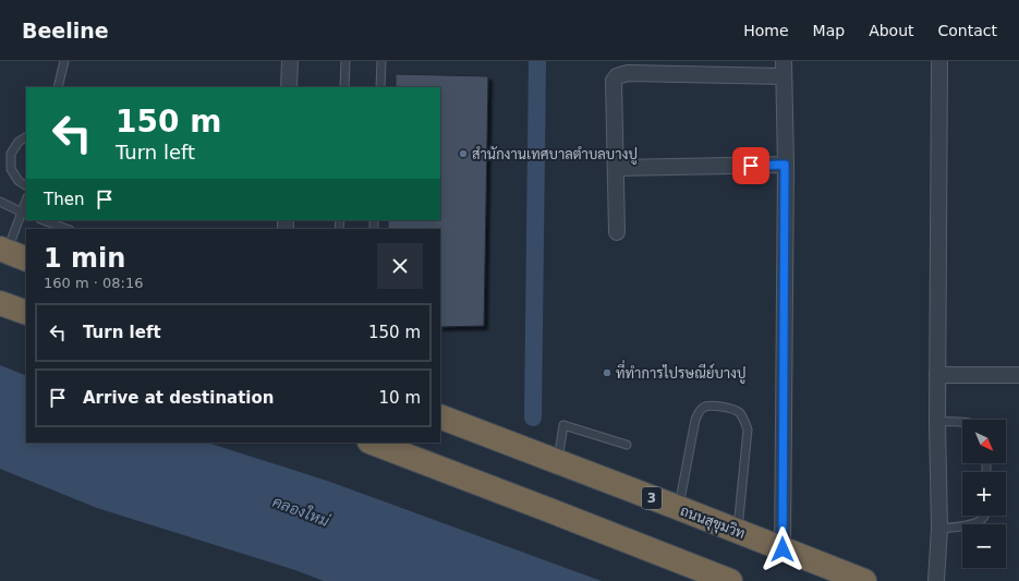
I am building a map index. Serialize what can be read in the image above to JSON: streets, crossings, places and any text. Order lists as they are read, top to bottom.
{
  "streets": {
    "highway": ["3", "ถนนสุขุมวิท"]
  },
  "water": ["คลองใหม่"],
  "places": ["สำนักงานเทศบาลตำบลบางปู", "ที่ทำการไปรษณีย์บางปู"],
  "north": "bottom right",
  "page": {
    "header": "Beeline",
    "nav": [
      "Home",
      "Map",
      "About",
      "Contact"
    ],
    "turn": ["150 m", "Turn left"],
    "then": "Then",
    "heading": ["1 min", "160 m · 08:16"],
    "list": [
      {
        "name": "Turn left",
        "value": "150 m"
      },
      {
        "name": "Arrive at destination",
        "value": "10 m"
      }
    ],
    "map_buttons": ["+", "−"]
  }
}
